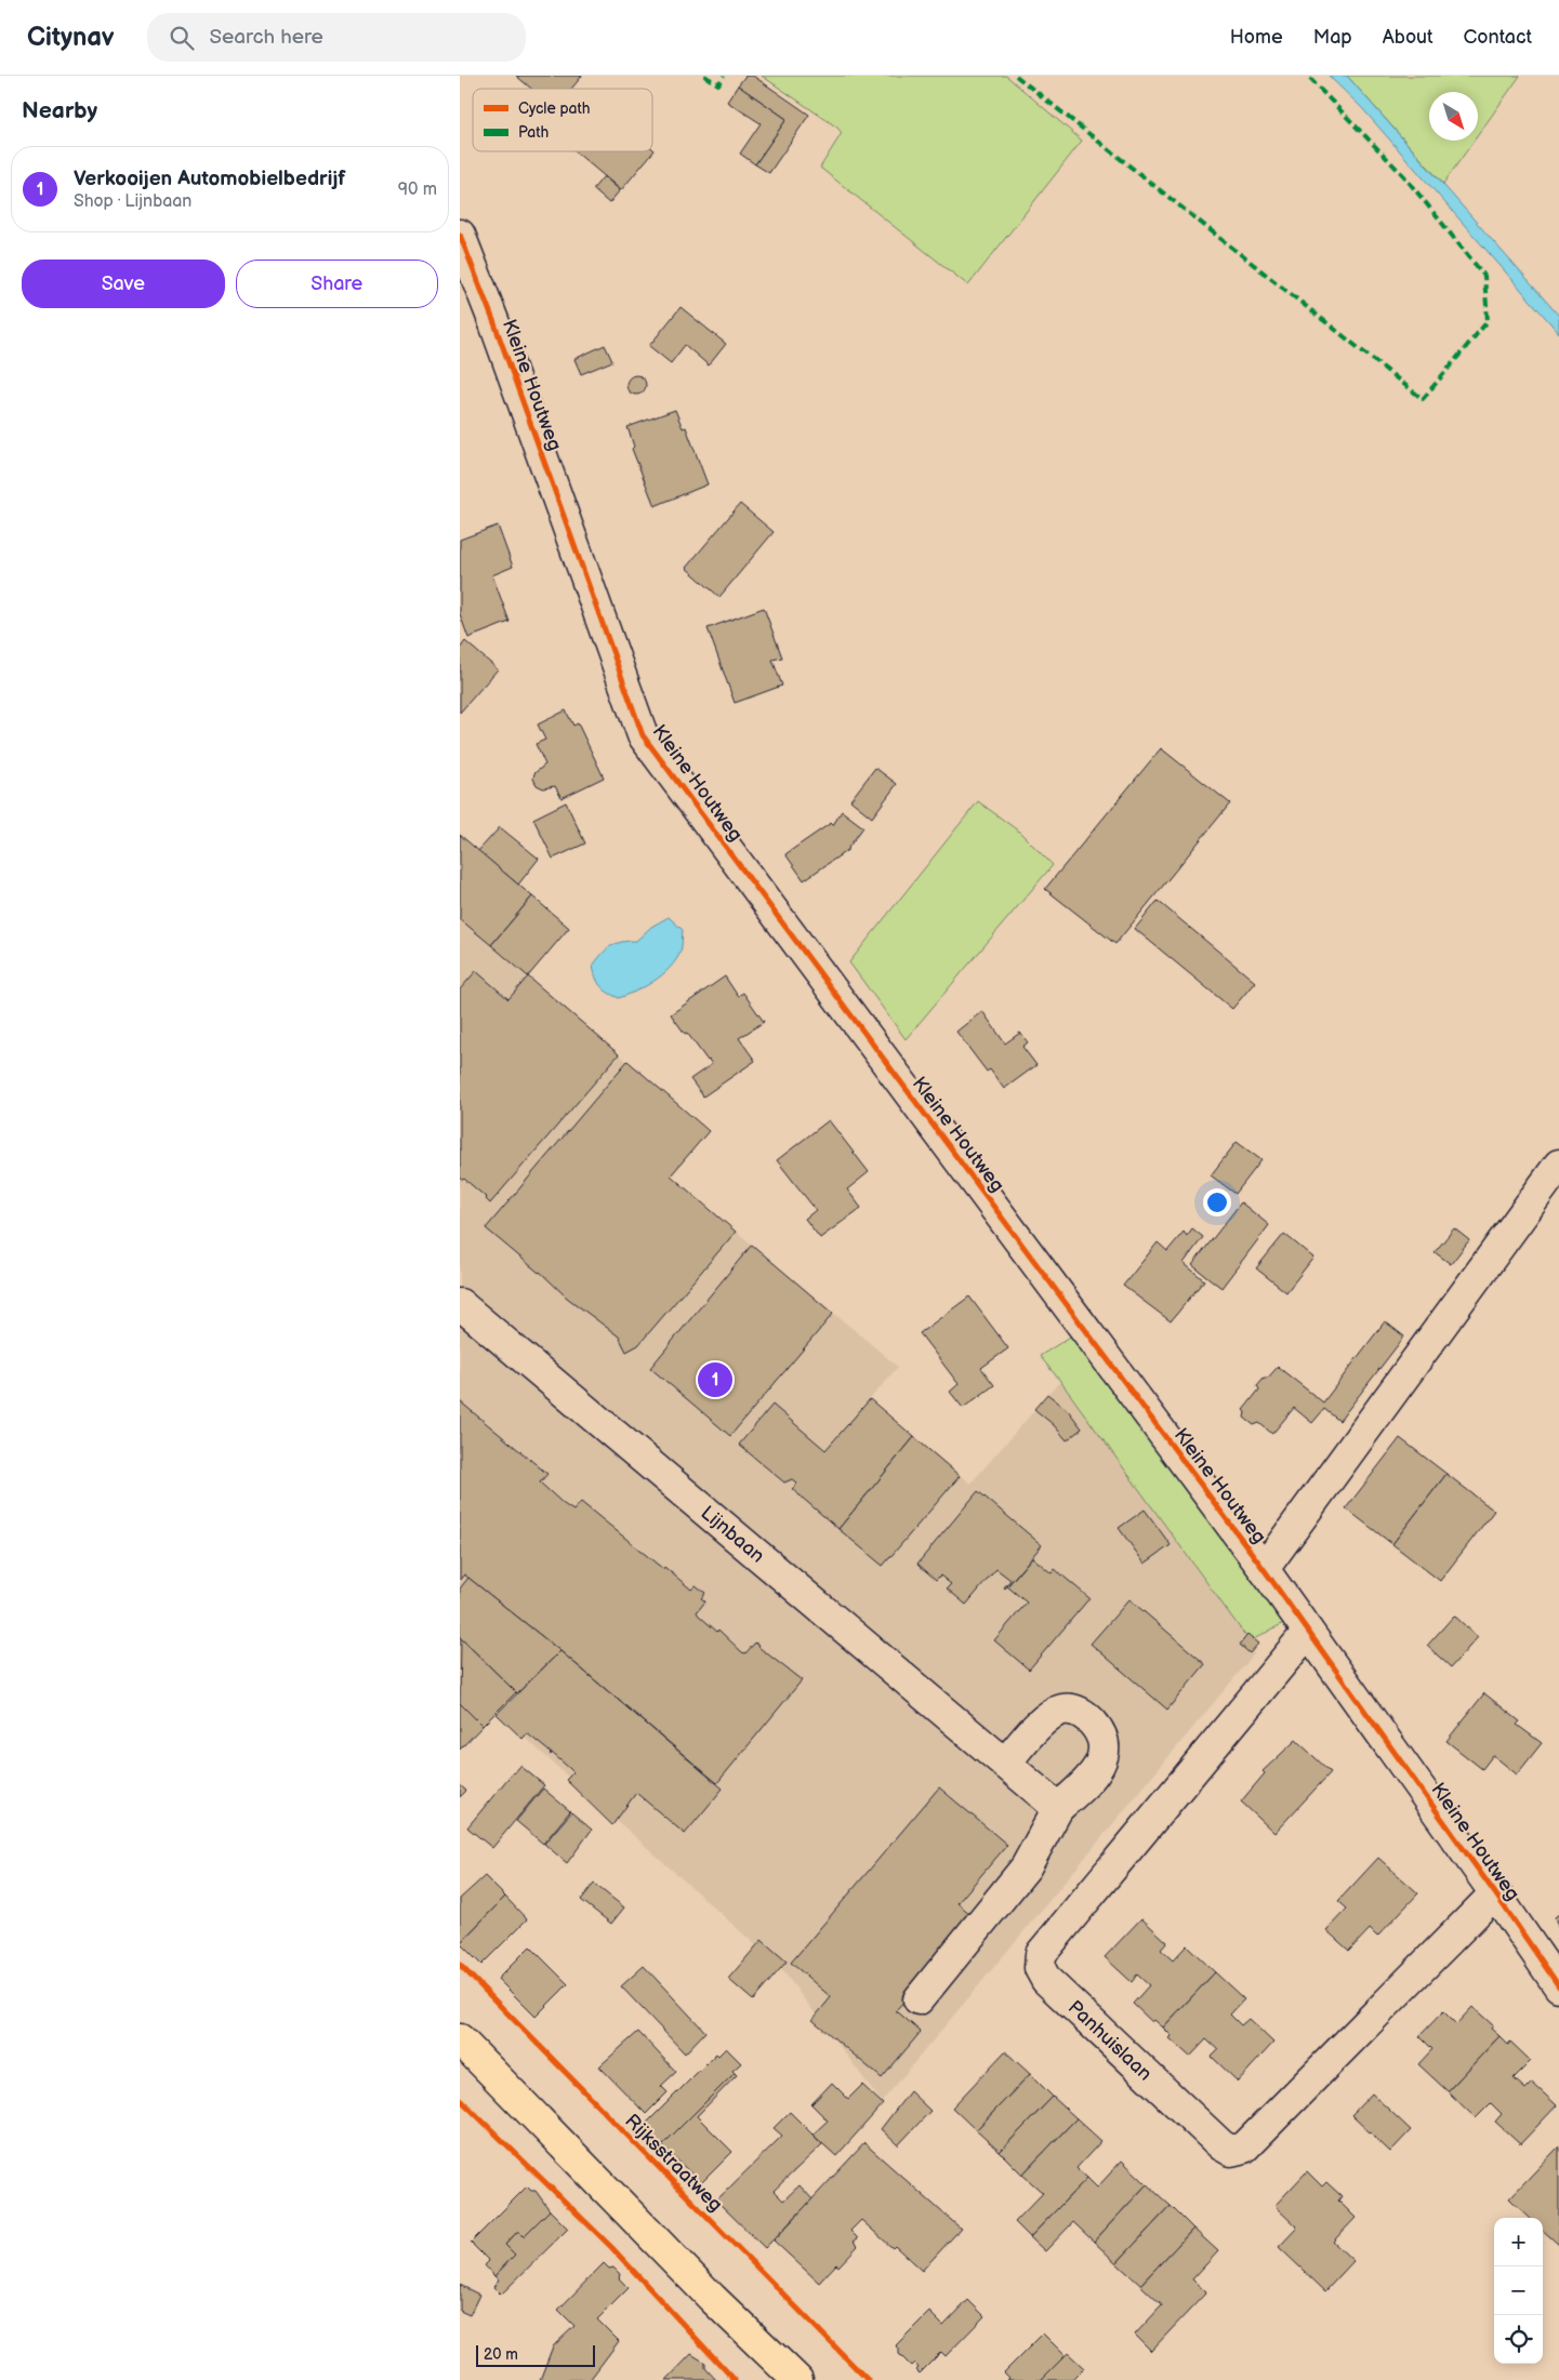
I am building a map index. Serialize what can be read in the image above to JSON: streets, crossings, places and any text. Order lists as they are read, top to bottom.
{
  "streets": {
    "street": ["Kleine Houtweg", "Lijnbaan", "Panhuislaan"],
    "cycle path": ["Rijksstraatweg"]
  },
  "crossings": [
    ["Kleine Houtweg", "Panhuislaan"]
  ],
  "legend": ["Cycle path", "Path"],
  "scale_bar": "20 m",
  "north": "bottom right",
  "page": {
    "header": "Citynav",
    "search": "Search here",
    "nav": [
      "Home",
      "Map",
      "About",
      "Contact"
    ],
    "heading": "Nearby",
    "list": [
      {
        "mark": "1",
        "name": "Verkooijen Automobielbedrijf",
        "note": "Shop · Lijnbaan",
        "value": "90 m"
      }
    ],
    "buttons": ["Save", "Share"],
    "pins": "1",
    "map_buttons": ["+", "−"],
    "scale": "20 m"
  }
}
